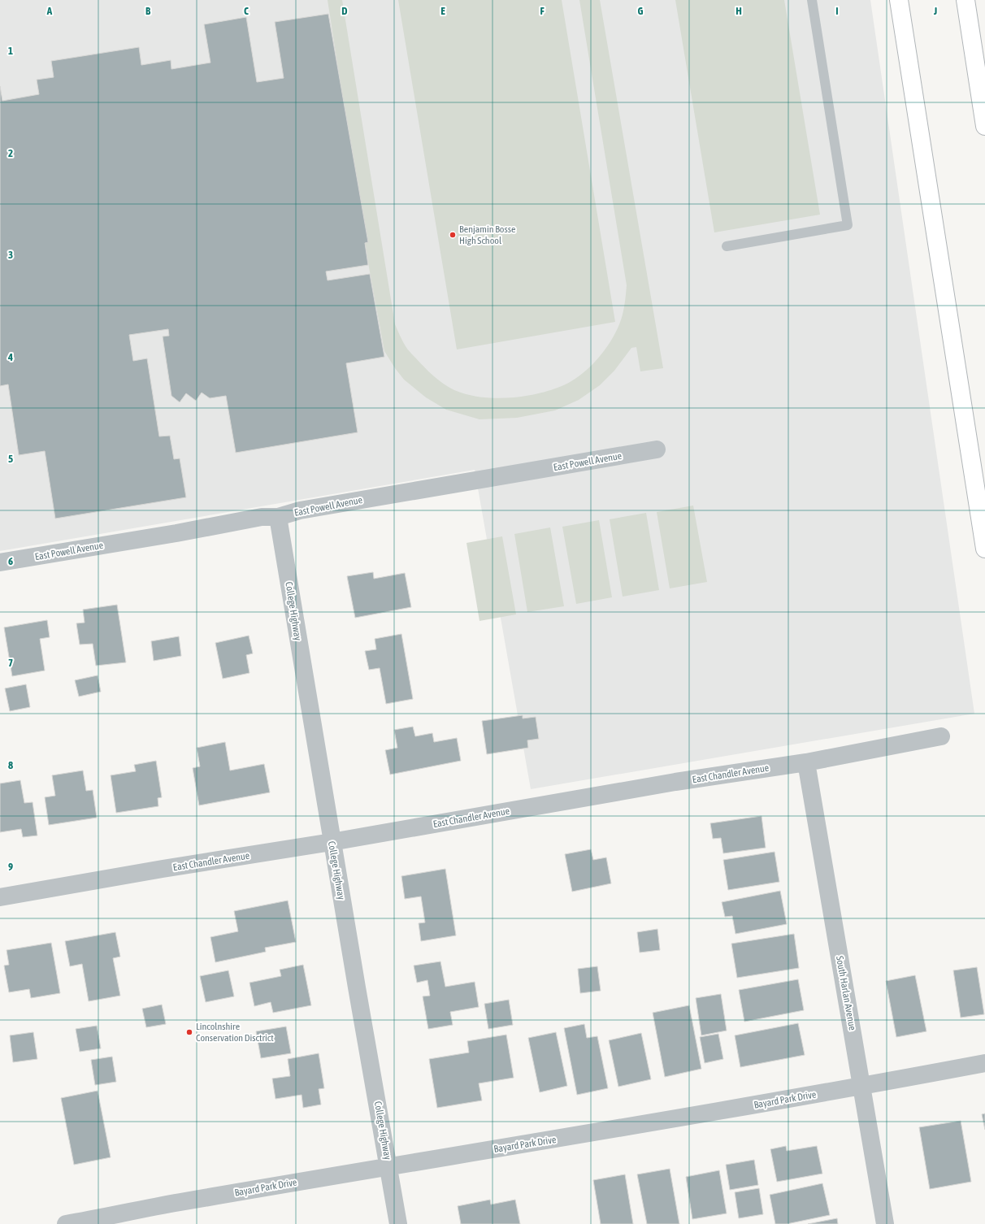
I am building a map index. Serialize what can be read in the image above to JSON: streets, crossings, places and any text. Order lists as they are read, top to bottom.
{
  "streets": {
    "street": [
      "East Powell Avenue",
      "College Highway",
      "East Chandler Avenue",
      "South Harlan Avenue",
      "Bayard Park Drive"
    ]
  },
  "crossings": [
    ["East Powell Avenue", "College Highway"],
    ["College Highway", "East Chandler Avenue"],
    ["College Highway", "Bayard Park Drive"],
    ["East Chandler Avenue", "South Harlan Avenue"],
    ["South Harlan Avenue", "Bayard Park Drive"]
  ],
  "places": ["Benjamin Bosse High School", "Lincolnshire Conservation Disctrict"],
  "grid": {
    "columns": [
      "A",
      "B",
      "C",
      "D",
      "E",
      "F",
      "G",
      "H",
      "I",
      "J"
    ],
    "rows": [
      "1",
      "2",
      "3",
      "4",
      "5",
      "6",
      "7",
      "8",
      "9"
    ]
  }
}
